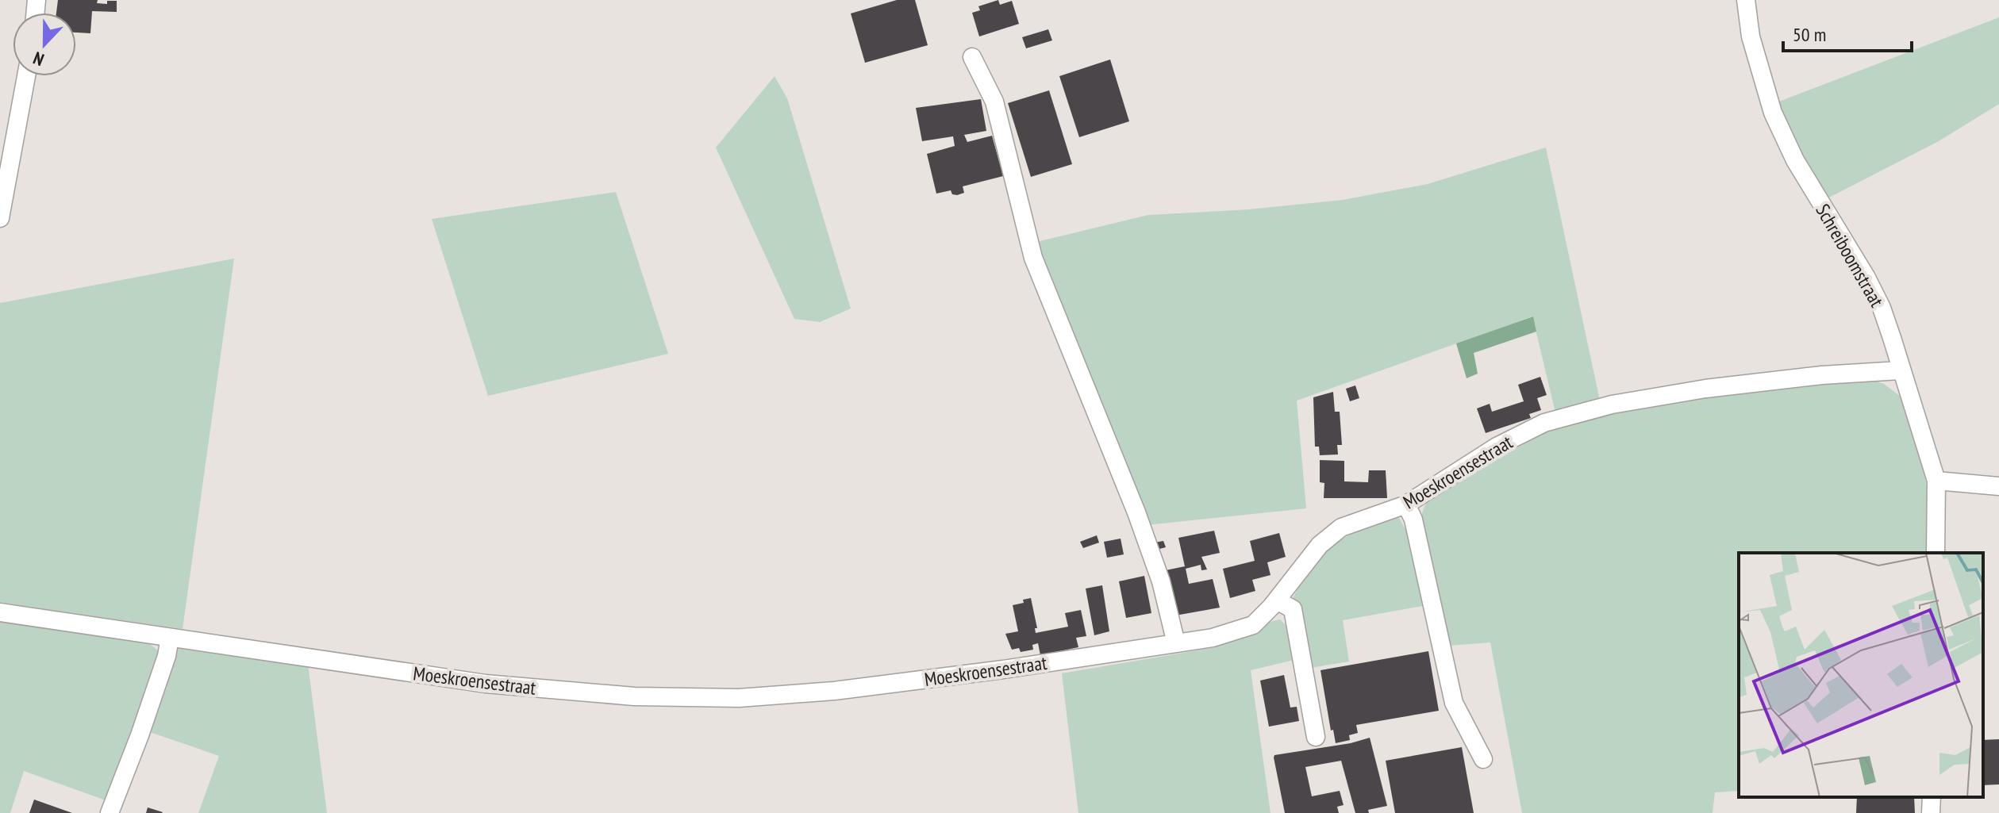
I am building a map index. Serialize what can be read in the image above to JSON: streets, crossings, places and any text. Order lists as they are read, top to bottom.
{
  "streets": {
    "street": ["Schreiboomstraat", "Moeskroensestraat"]
  },
  "crossings": [
    ["Schreiboomstraat", "Moeskroensestraat"]
  ],
  "scale_bar": "50 m",
  "north": "bottom"
}
